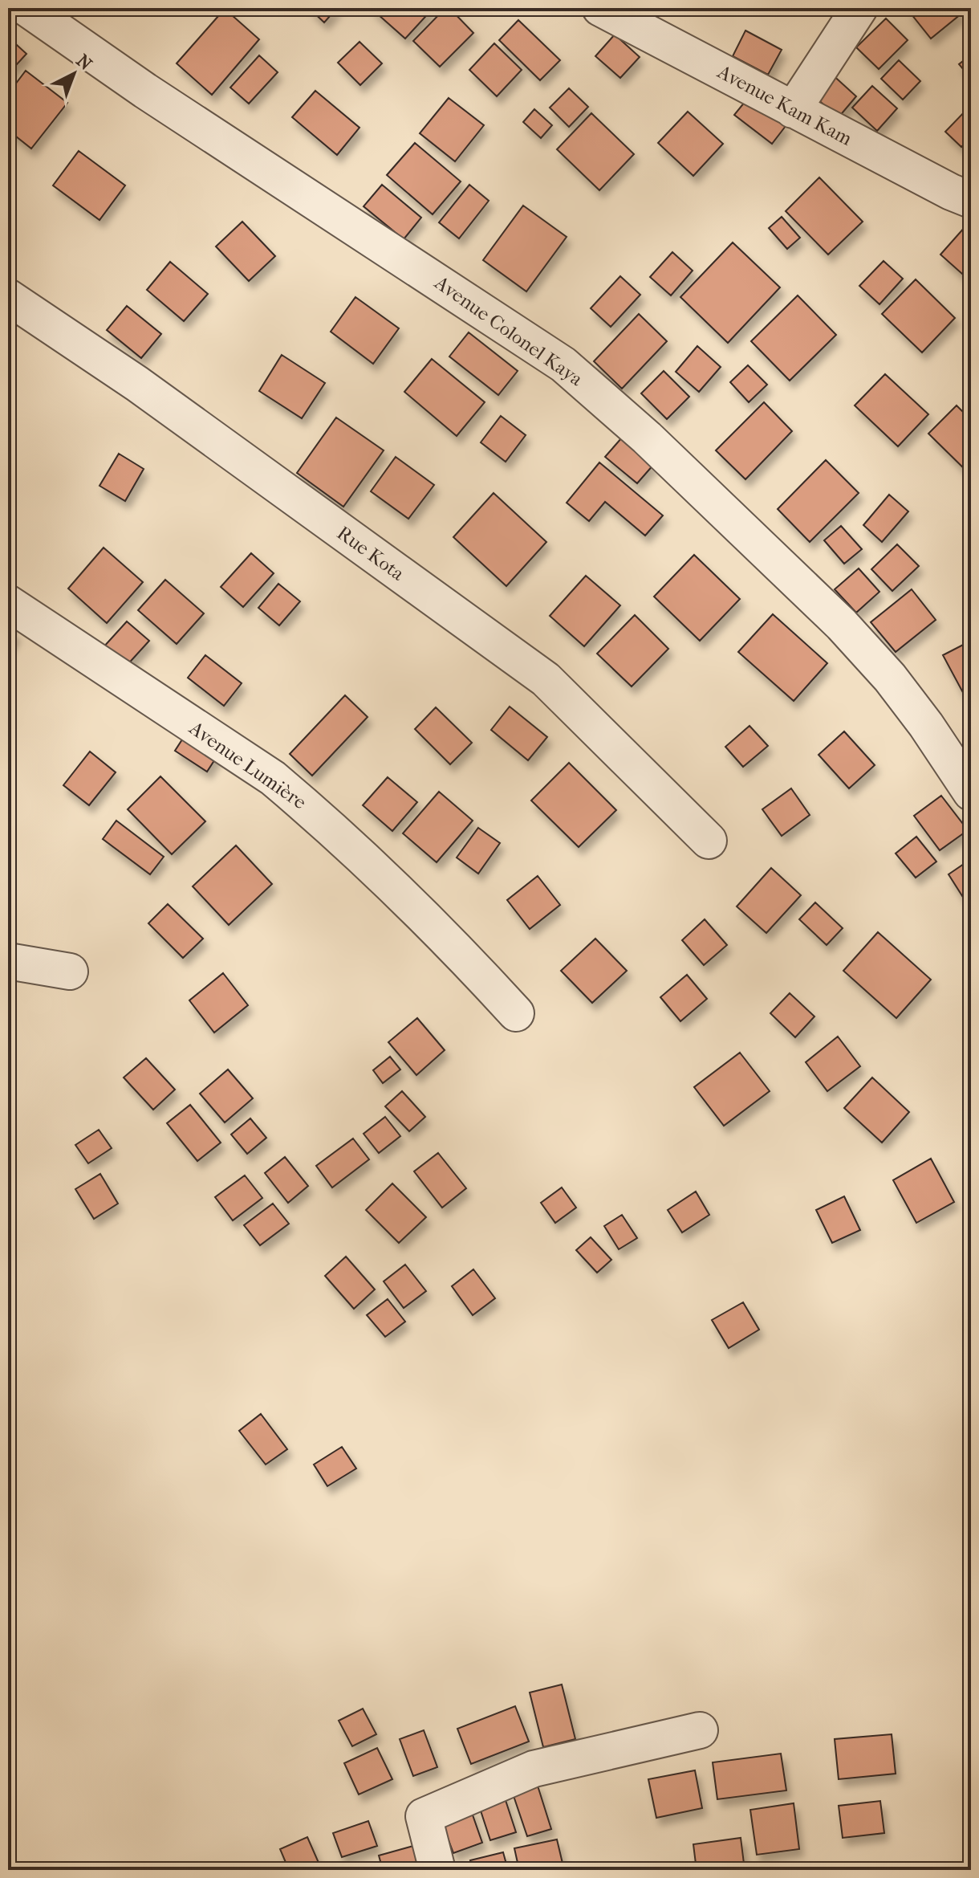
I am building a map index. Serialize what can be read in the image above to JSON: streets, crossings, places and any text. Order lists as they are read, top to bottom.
{
  "streets": {
    "street": [
      "Avenue Kam Kam",
      "Avenue Colonel Kaya",
      "Rue Kota",
      "Avenue Lumière"
    ]
  },
  "north": "top right"
}
